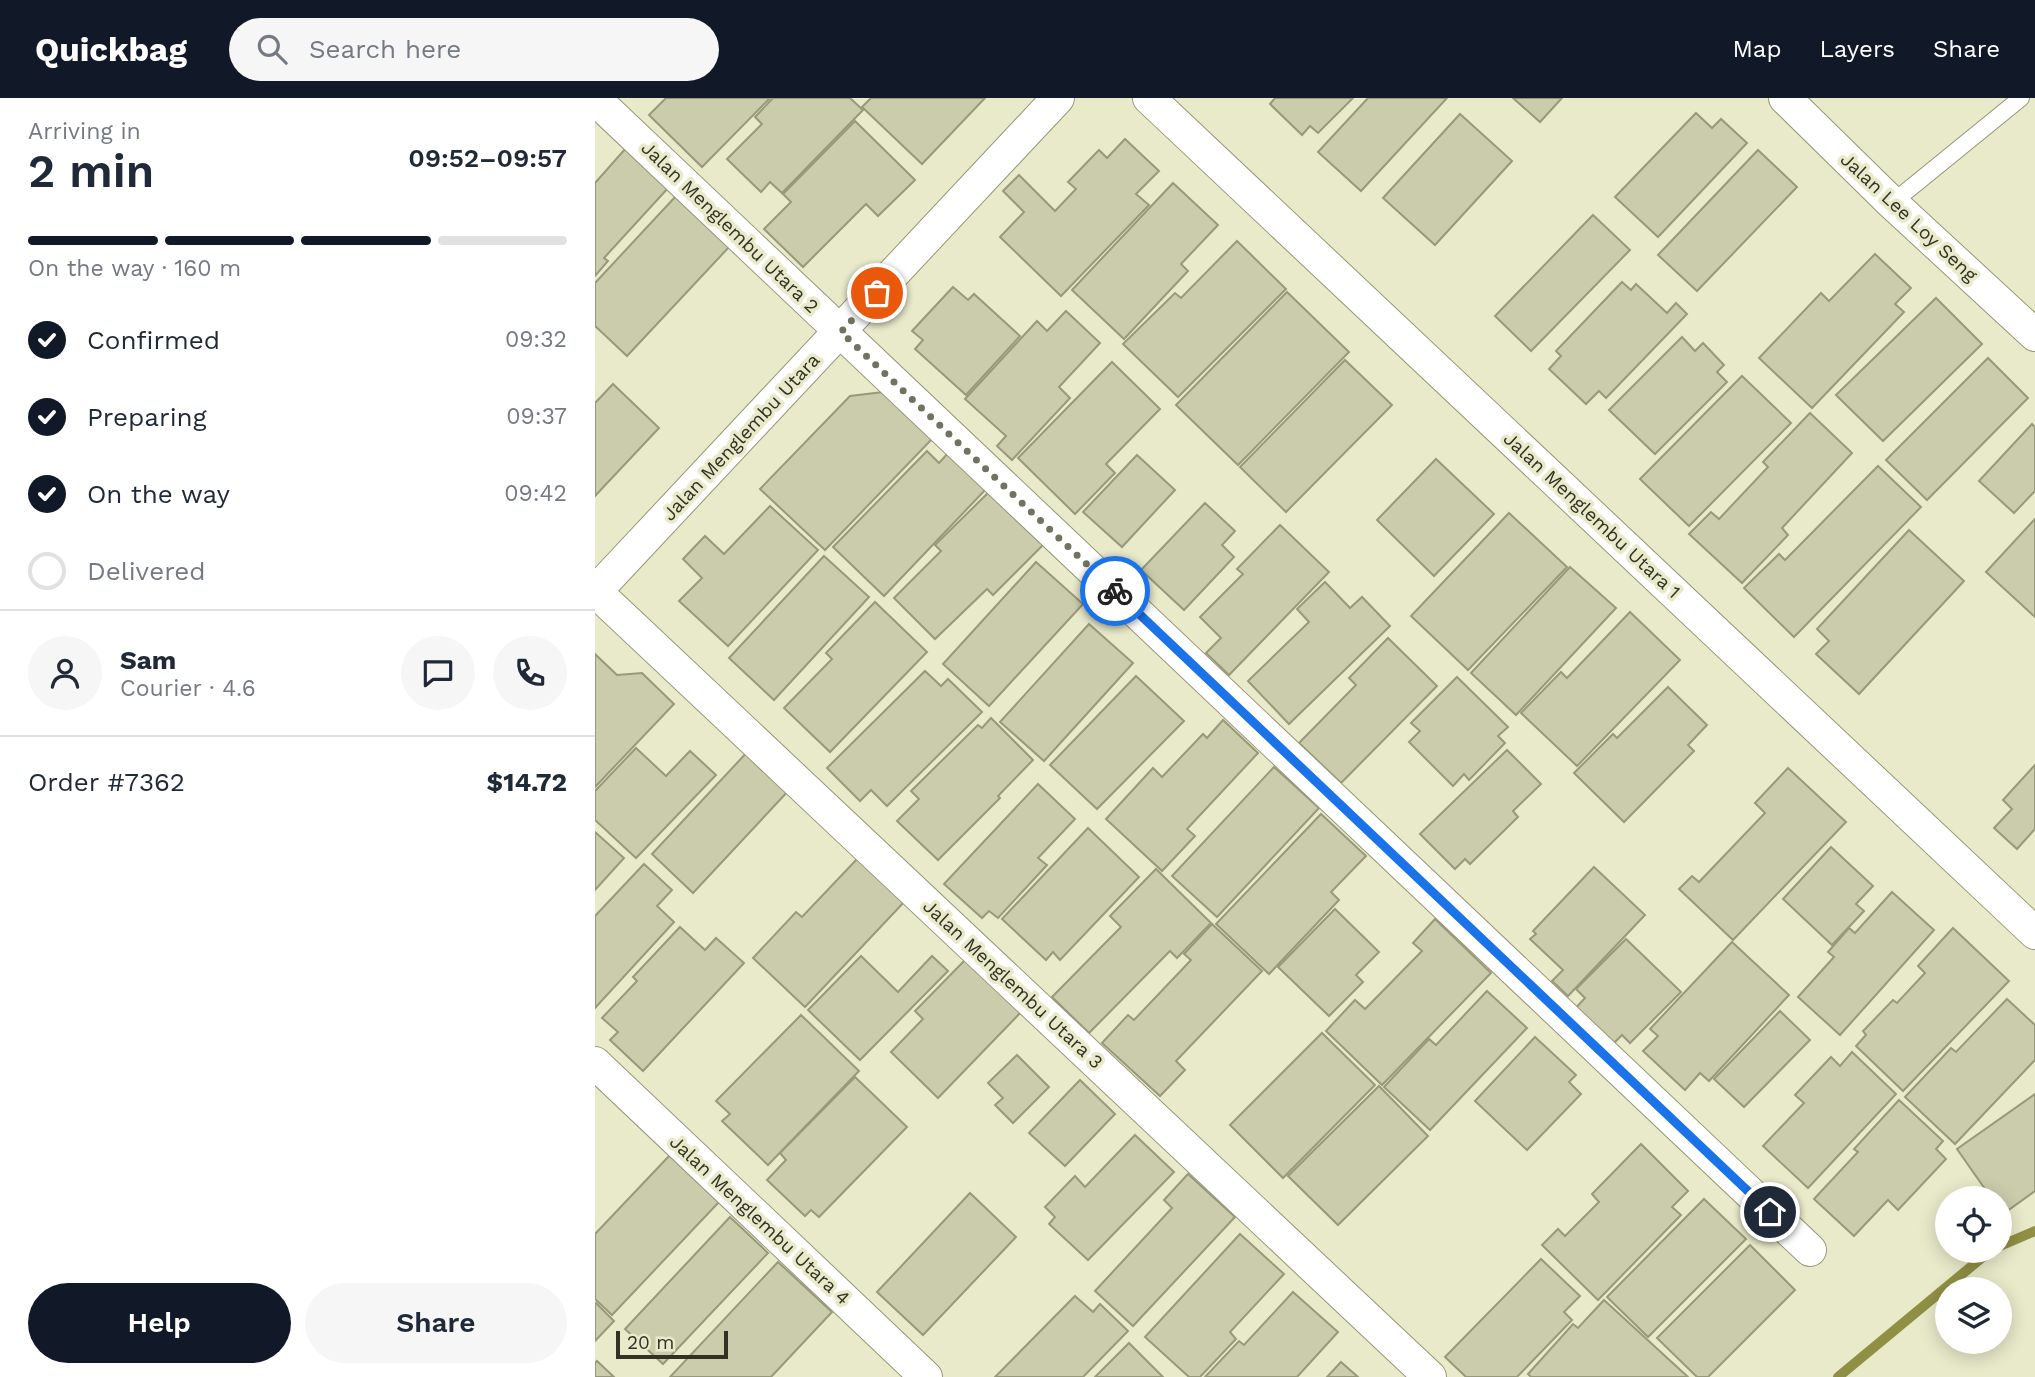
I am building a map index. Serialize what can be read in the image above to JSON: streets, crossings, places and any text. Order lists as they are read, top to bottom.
{
  "streets": {
    "street": [
      "Jalan Lee Loy Seng",
      "Jalan Menglembu Utara 2",
      "Jalan Menglembu Utara",
      "Jalan Menglembu Utara 1",
      "Jalan Menglembu Utara 3",
      "Jalan Menglembu Utara 4"
    ]
  },
  "crossings": [
    ["Jalan Menglembu Utara 2", "Jalan Menglembu Utara"],
    ["Jalan Menglembu Utara", "Jalan Menglembu Utara 3"]
  ],
  "scale_bar": "20 m",
  "page": {
    "header": "Quickbag",
    "search": "Search here",
    "nav": ["Map", "Layers", "Share"],
    "heading": ["2 min", "Arriving in", "09:52–09:57"],
    "panel": [
      "Sam",
      "Courier · 4.6",
      "Order #7362",
      "$14.72"
    ],
    "bar": "On the way · 160 m",
    "list": [
      ["Confirmed", "09:32"],
      ["Preparing", "09:37"],
      ["On the way", "09:42"],
      "Delivered"
    ],
    "buttons": ["Help", "Share"],
    "scale": "20 m"
  }
}
